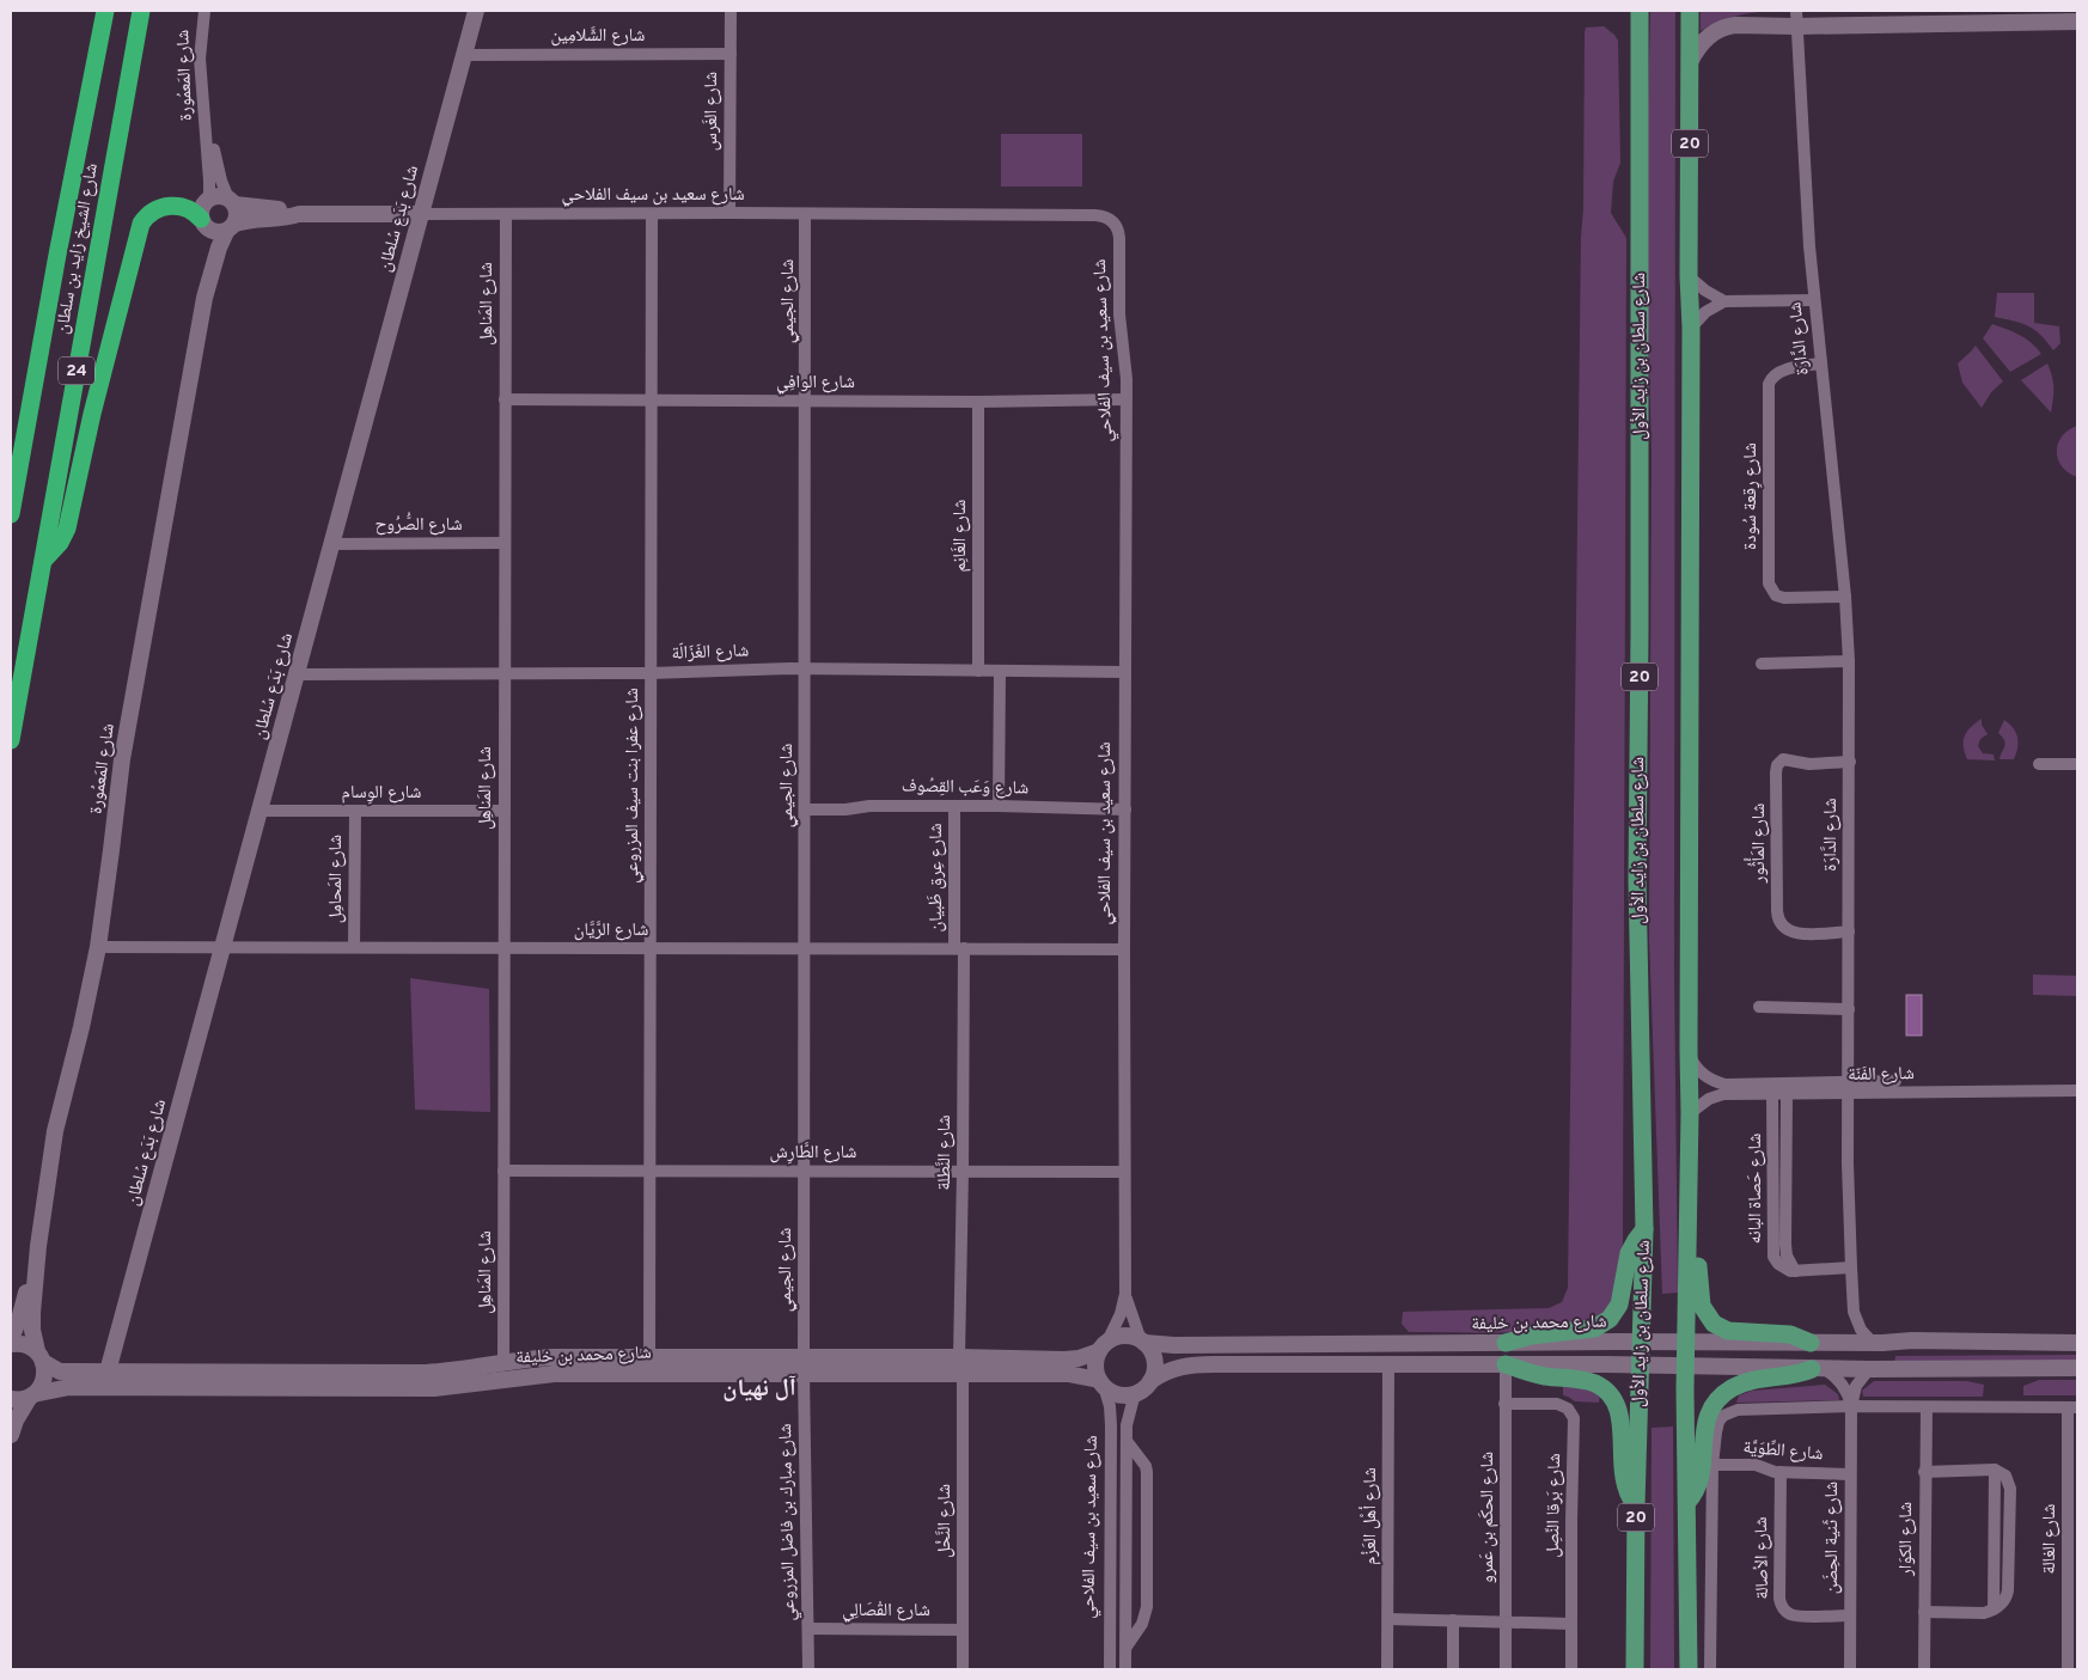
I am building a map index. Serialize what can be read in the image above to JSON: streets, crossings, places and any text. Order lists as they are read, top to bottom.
{
  "streets": {
    "highway": ["شارع الشيخ زايد بن سلطان", "24"],
    "main road": [
      "شارع المَعمُورة",
      "20",
      "شارع سعيد بن سيف الفلاحي",
      "شارع بَدَع سُلطان",
      "شارع سلطان بن زايد الأول",
      "شارع محمد بن خليفة"
    ],
    "street": [
      "شارع الشَّلامِين",
      "شارع الغَرس",
      "شارع الجيمي",
      "شارع المَناهِل",
      "شارع الدَّارَة",
      "شارع الوافِي",
      "شارع رِقعة سُودة",
      "شارع الصُّرُوح",
      "شارع الغَانِم",
      "شارع الغَزَالَة",
      "شارع عفرا بنت سيف المزروعي",
      "شارع وَعَب القِصُوف",
      "شارع الوِسام",
      "شارع المَأْثُور",
      "شارع عِرق ظَبيان",
      "شارع المَحامِل",
      "شارع الرَّيَّان",
      "شارع الفَنّة",
      "شارع الطَّارِش",
      "شارع النَّطلة",
      "شارع حَصاة البانه",
      "شارع الطِّوَيَّة",
      "شارع بَرقا النِّصِل",
      "شارع أهْل العَزْم",
      "شارع الحكَم بن عَمرو",
      "شارع النَّخْل",
      "شارع مبارك بن فاضل المزروعي",
      "شارع ثَنية الحِضَن",
      "شارع الكوَار",
      "شارع الغالة",
      "شارع الأصالة",
      "شارع القْصَالِي"
    ]
  },
  "crossings": [
    ["شارع الشَّلامِين", "شارع الغَرس"],
    ["شارع الشَّلامِين", "شارع بَدَع سُلطان"],
    ["شارع المَعمُورة", "شارع سعيد بن سيف الفلاحي"],
    ["شارع المَعمُورة", "شارع الرَّيَّان"],
    ["شارع المَعمُورة", "شارع محمد بن خليفة"],
    ["شارع الغَرس", "شارع سعيد بن سيف الفلاحي"],
    ["20", "شارع الفَنّة"],
    ["20", "شارع محمد بن خليفة"],
    ["شارع سعيد بن سيف الفلاحي", "شارع بَدَع سُلطان"],
    ["شارع سعيد بن سيف الفلاحي", "شارع الجيمي"],
    ["شارع سعيد بن سيف الفلاحي", "شارع المَناهِل"],
    ["شارع سعيد بن سيف الفلاحي", "شارع الوافِي"],
    ["شارع سعيد بن سيف الفلاحي", "شارع الغَزَالَة"],
    ["شارع سعيد بن سيف الفلاحي", "شارع عفرا بنت سيف المزروعي"],
    ["شارع سعيد بن سيف الفلاحي", "شارع وَعَب القِصُوف"],
    ["شارع سعيد بن سيف الفلاحي", "شارع الرَّيَّان"],
    ["شارع سعيد بن سيف الفلاحي", "شارع الطَّارِش"],
    ["شارع سعيد بن سيف الفلاحي", "شارع محمد بن خليفة"],
    ["شارع بَدَع سُلطان", "شارع الصُّرُوح"],
    ["شارع بَدَع سُلطان", "شارع الغَزَالَة"],
    ["شارع بَدَع سُلطان", "شارع الوِسام"],
    ["شارع بَدَع سُلطان", "شارع الرَّيَّان"],
    ["شارع بَدَع سُلطان", "شارع محمد بن خليفة"],
    ["شارع الجيمي", "شارع الوافِي"],
    ["شارع الجيمي", "شارع الغَزَالَة"],
    ["شارع الجيمي", "شارع وَعَب القِصُوف"],
    ["شارع الجيمي", "شارع الرَّيَّان"],
    ["شارع الجيمي", "شارع الطَّارِش"],
    ["شارع الجيمي", "شارع محمد بن خليفة"],
    ["شارع الجيمي", "شارع مبارك بن فاضل المزروعي"],
    ["شارع المَناهِل", "شارع الوافِي"],
    ["شارع المَناهِل", "شارع الصُّرُوح"],
    ["شارع المَناهِل", "شارع الغَزَالَة"],
    ["شارع المَناهِل", "شارع الوِسام"],
    ["شارع المَناهِل", "شارع الرَّيَّان"],
    ["شارع المَناهِل", "شارع الطَّارِش"],
    ["شارع المَناهِل", "شارع محمد بن خليفة"],
    ["شارع الدَّارَة", "شارع رِقعة سُودة"],
    ["شارع الدَّارَة", "شارع المَأْثُور"],
    ["شارع الدَّارَة", "شارع الفَنّة"],
    ["شارع الدَّارَة", "شارع محمد بن خليفة"],
    ["شارع سلطان بن زايد الأول", "شارع محمد بن خليفة"],
    ["شارع الوافِي", "شارع الغَانِم"],
    ["شارع الوافِي", "شارع عفرا بنت سيف المزروعي"],
    ["شارع الغَانِم", "شارع الغَزَالَة"],
    ["شارع الغَزَالَة", "شارع عفرا بنت سيف المزروعي"],
    ["شارع عفرا بنت سيف المزروعي", "شارع الرَّيَّان"],
    ["شارع عفرا بنت سيف المزروعي", "شارع الطَّارِش"],
    ["شارع عفرا بنت سيف المزروعي", "شارع محمد بن خليفة"],
    ["شارع وَعَب القِصُوف", "شارع عِرق ظَبيان"],
    ["شارع الوِسام", "شارع المَحامِل"],
    ["شارع عِرق ظَبيان", "شارع الرَّيَّان"],
    ["شارع عِرق ظَبيان", "شارع النَّطلة"],
    ["شارع المَحامِل", "شارع الرَّيَّان"],
    ["شارع الرَّيَّان", "شارع النَّطلة"],
    ["شارع الفَنّة", "شارع حَصاة البانه"],
    ["شارع الطَّارِش", "شارع النَّطلة"],
    ["شارع النَّطلة", "شارع محمد بن خليفة"],
    ["شارع النَّطلة", "شارع النَّخْل"],
    ["شارع محمد بن خليفة", "شارع النَّخْل"],
    ["شارع محمد بن خليفة", "شارع مبارك بن فاضل المزروعي"],
    ["شارع الطِّوَيَّة", "شارع ثَنية الحِضَن"],
    ["شارع الطِّوَيَّة", "شارع الأصالة"],
    ["شارع بَرقا النِّصِل", "شارع الحكَم بن عَمرو"],
    ["شارع النَّخْل", "شارع القْصَالِي"],
    ["شارع مبارك بن فاضل المزروعي", "شارع القْصَالِي"],
    ["شارع ثَنية الحِضَن", "شارع الأصالة"]
  ],
  "districts": ["آل نهيان"]
}
